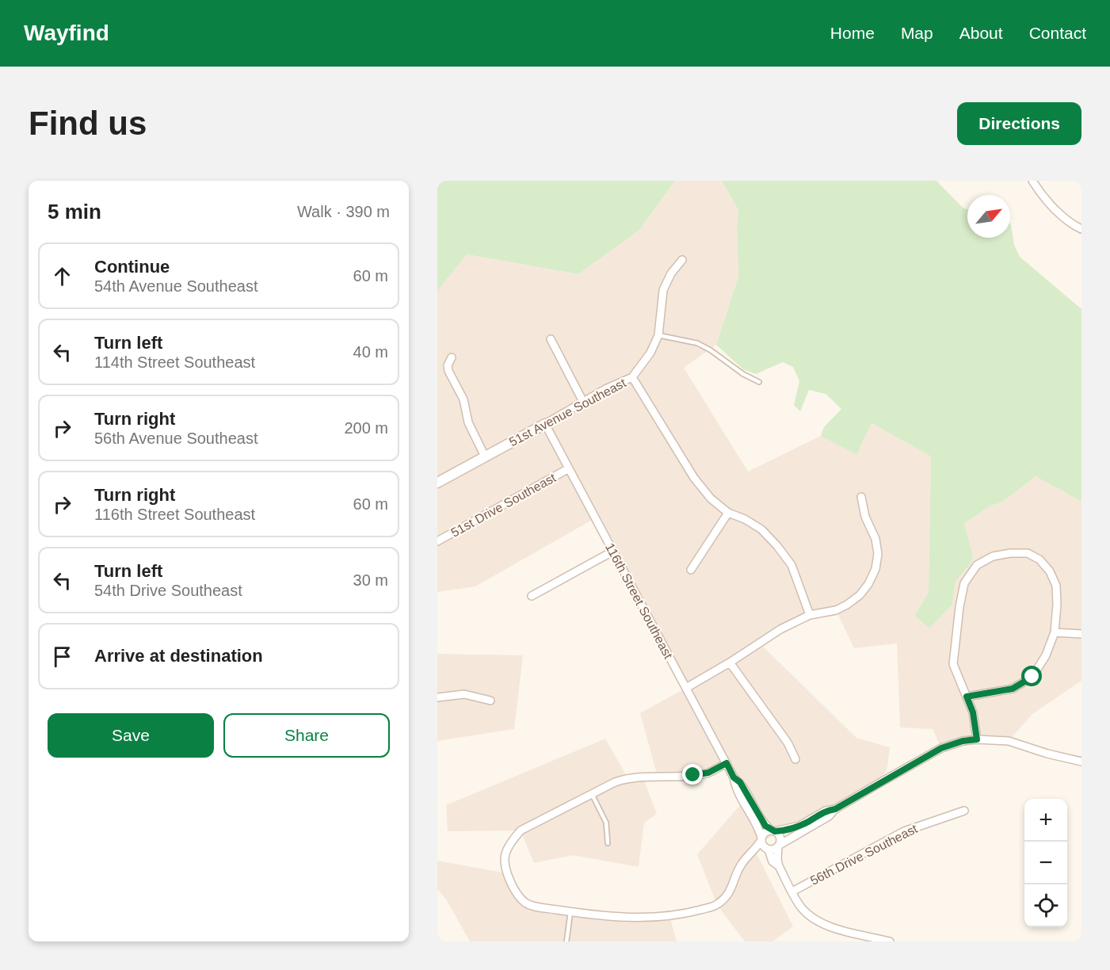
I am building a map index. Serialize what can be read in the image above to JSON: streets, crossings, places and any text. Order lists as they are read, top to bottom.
{
  "streets": {
    "street": [
      "51st Avenue Southeast",
      "51st Drive Southeast",
      "116th Street Southeast",
      "56th Drive Southeast"
    ]
  },
  "crossings": [
    ["51st Avenue Southeast", "116th Street Southeast"],
    ["51st Drive Southeast", "116th Street Southeast"]
  ],
  "north": "top right",
  "page": {
    "header": "Wayfind",
    "nav": [
      "Home",
      "Map",
      "About",
      "Contact"
    ],
    "buttons": [
      "Directions",
      ["Save", "Share"]
    ],
    "title": "Find us",
    "heading": ["5 min", "Walk · 390 m"],
    "list": [
      ["Continue", "54th Avenue Southeast", "60 m"],
      ["Turn left", "114th Street Southeast", "40 m"],
      ["Turn right", "56th Avenue Southeast", "200 m"],
      ["Turn right", "116th Street Southeast", "60 m"],
      ["Turn left", "54th Drive Southeast", "30 m"],
      "Arrive at destination"
    ],
    "map_buttons": ["+", "−"]
  }
}
